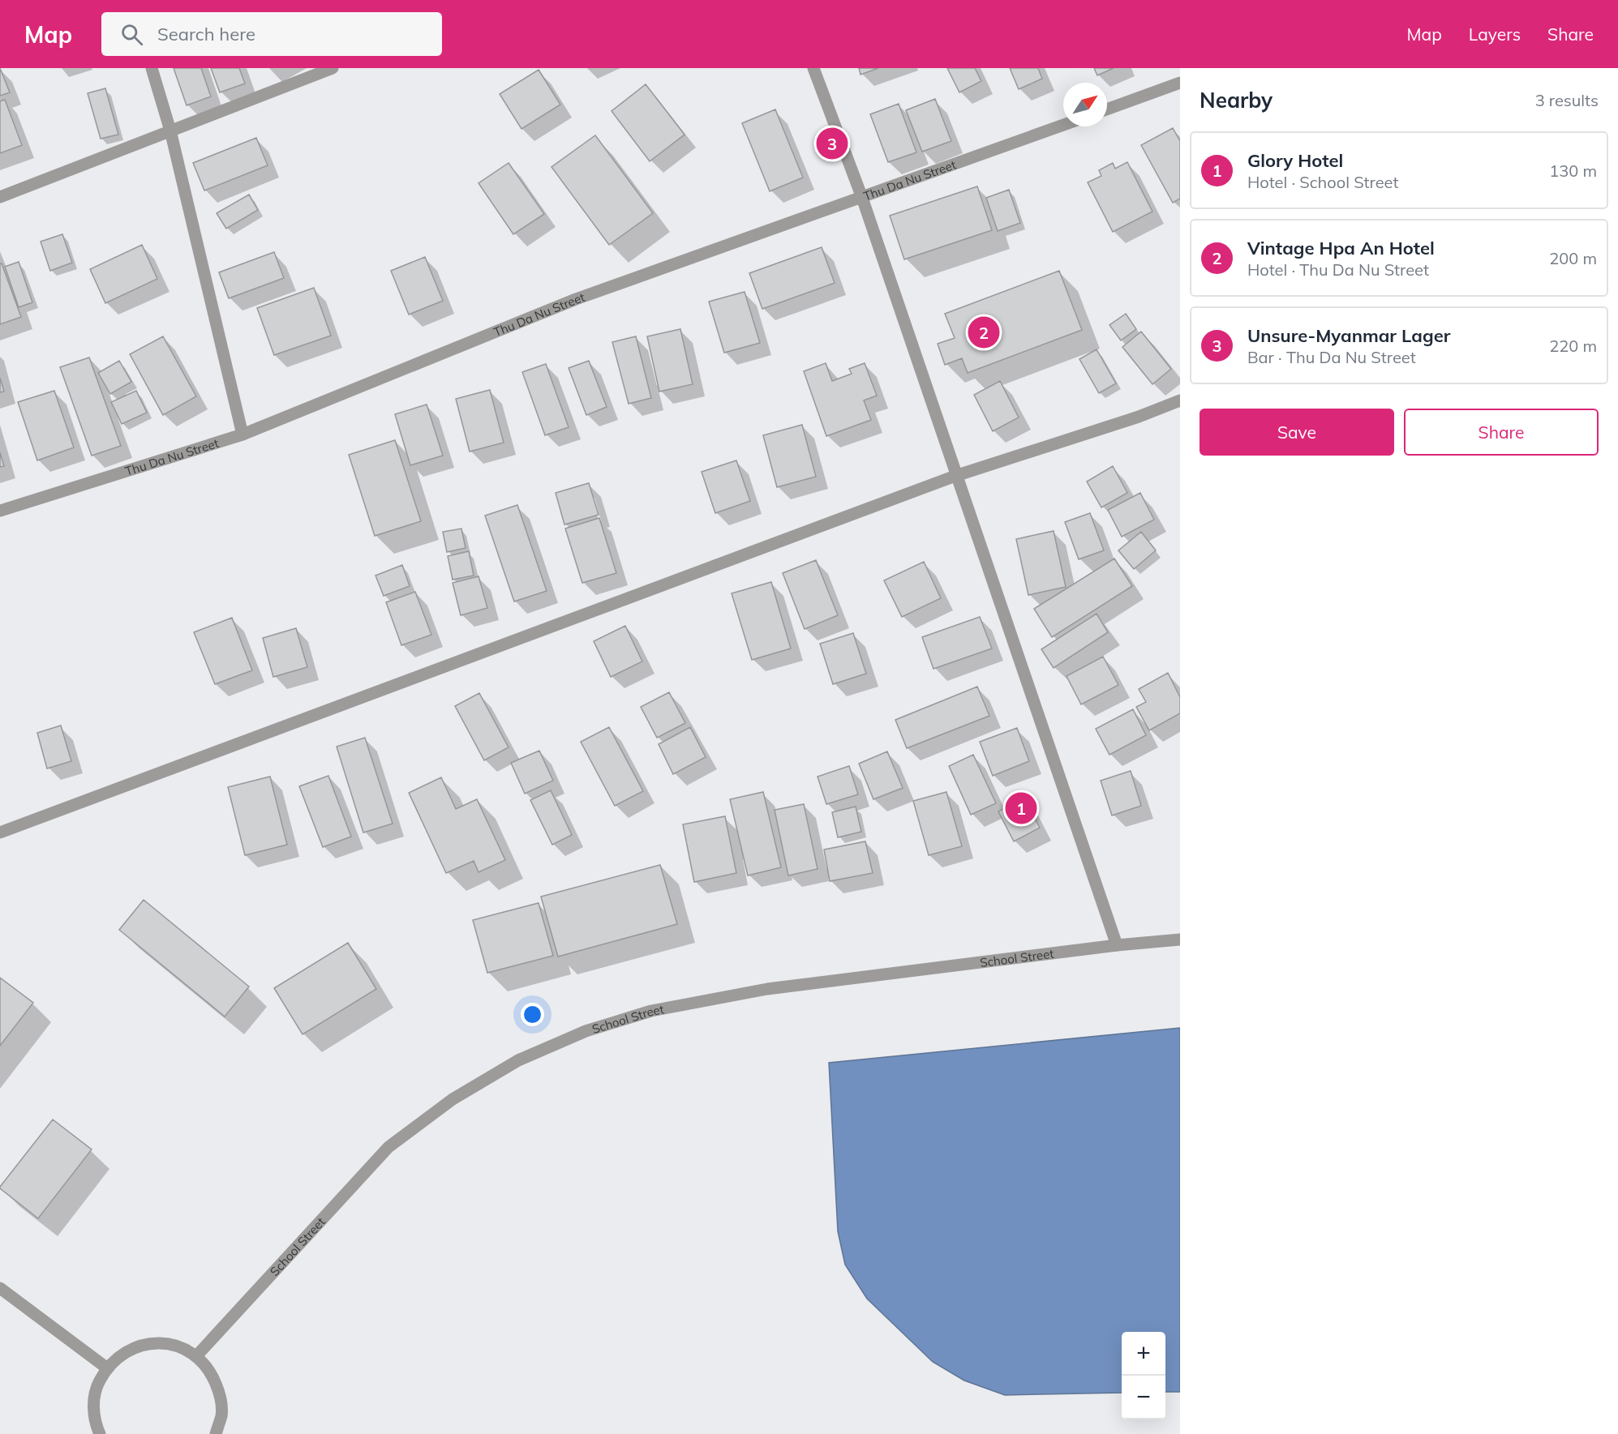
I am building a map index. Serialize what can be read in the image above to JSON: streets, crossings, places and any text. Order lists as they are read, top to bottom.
{
  "streets": {
    "street": ["Thu Da Nu Street", "School Street"]
  },
  "north": "top right",
  "page": {
    "header": "Map",
    "search": "Search here",
    "nav": ["Map", "Layers", "Share"],
    "heading": ["Nearby", "3 results"],
    "pins": ["3", "2", "1"],
    "list": [
      {
        "mark": "1",
        "name": "Glory Hotel",
        "note": "Hotel · School Street",
        "value": "130 m"
      },
      {
        "mark": "2",
        "name": "Vintage Hpa An Hotel",
        "note": "Hotel · Thu Da Nu Street",
        "value": "200 m"
      },
      {
        "mark": "3",
        "name": "Unsure-Myanmar Lager",
        "note": "Bar · Thu Da Nu Street",
        "value": "220 m"
      }
    ],
    "buttons": ["Save", "Share"],
    "map_buttons": ["+", "−"]
  }
}
